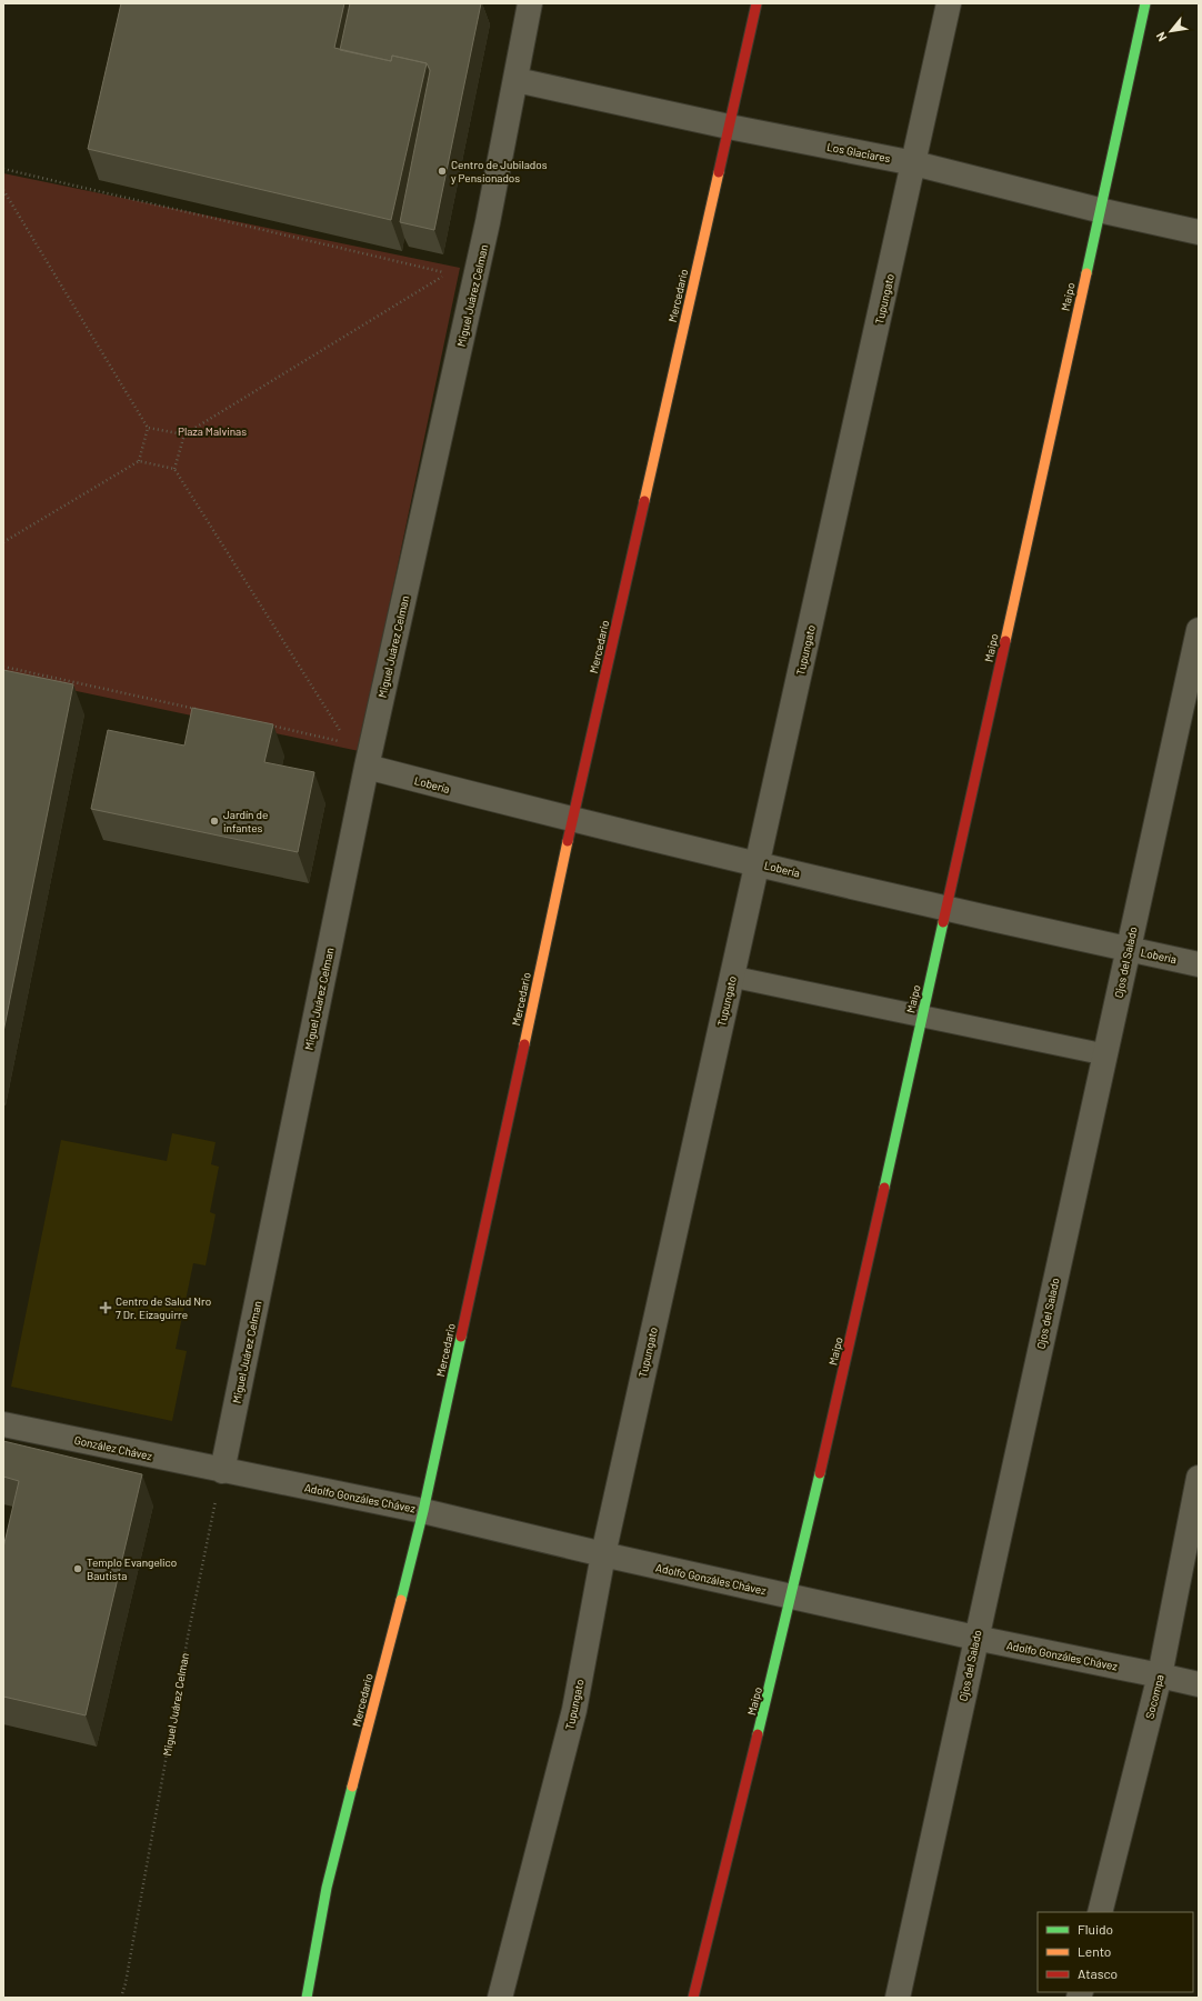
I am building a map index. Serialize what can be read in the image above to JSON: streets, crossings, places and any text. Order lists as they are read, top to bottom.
{
  "streets": {
    "street": [
      "Los Glaciares",
      "Miguel Juárez Celman",
      "Mercedario",
      "Maipo",
      "Tupungato",
      "Lobería",
      "Ojos del Salado",
      "González Chávez",
      "Adolfo Gonzáles Chávez",
      "Socompa"
    ]
  },
  "crossings": [
    ["Los Glaciares", "Miguel Juárez Celman"],
    ["Los Glaciares", "Mercedario"],
    ["Los Glaciares", "Maipo"],
    ["Los Glaciares", "Tupungato"],
    ["Miguel Juárez Celman", "Lobería"],
    ["Miguel Juárez Celman", "González Chávez"],
    ["Miguel Juárez Celman", "Adolfo Gonzáles Chávez"],
    ["Mercedario", "Lobería"],
    ["Mercedario", "Adolfo Gonzáles Chávez"],
    ["Maipo", "Lobería"],
    ["Maipo", "Adolfo Gonzáles Chávez"],
    ["Tupungato", "Lobería"],
    ["Tupungato", "Adolfo Gonzáles Chávez"],
    ["Lobería", "Ojos del Salado"],
    ["Ojos del Salado", "Adolfo Gonzáles Chávez"],
    ["González Chávez", "Adolfo Gonzáles Chávez"],
    ["Adolfo Gonzáles Chávez", "Socompa"]
  ],
  "parks": ["Plaza Malvinas"],
  "places": {
    "other": ["Centro de Jubilados y Pensionados", "Jardín de infantes", "Templo Evangelico Bautista"],
    "health": ["Centro de Salud Nro 7 Dr. Eizaguirre"]
  },
  "legend": ["Fluido", "Lento", "Atasco"],
  "north": "bottom left"
}
